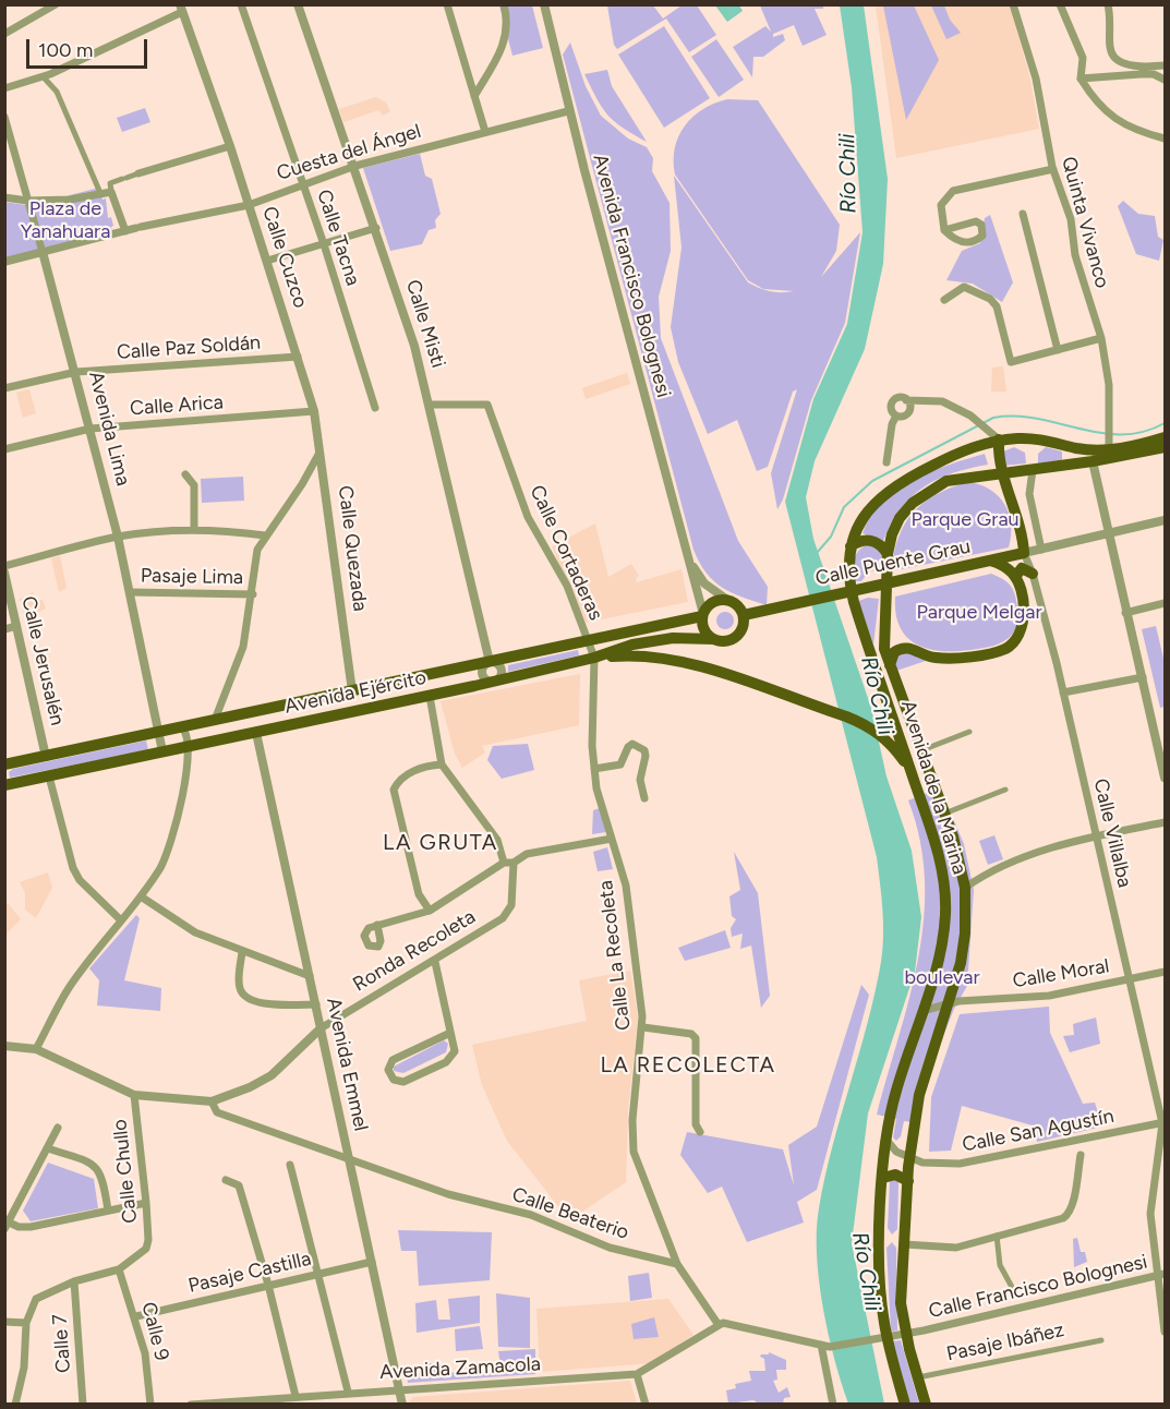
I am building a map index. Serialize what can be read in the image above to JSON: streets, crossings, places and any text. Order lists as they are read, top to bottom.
{
  "streets": {
    "main road": ["Calle Puente Grau", "Avenida Ejército", "Avenida de la Marina"],
    "street": [
      "Cuesta del Ángel",
      "Quinta Vivanco",
      "Calle Tacna",
      "Calle Cuzco",
      "Avenida Francisco Bolognesi",
      "Calle Misti",
      "Calle Paz Soldán",
      "Calle Arica",
      "Avenida Lima",
      "Calle Quezada",
      "Calle Cortaderas",
      "Pasaje Lima",
      "Calle Jerusalén",
      "Calle Villalba",
      "Ronda Recoleta",
      "Calle La Recoleta",
      "Calle Moral",
      "Avenida Emmel",
      "Calle San Agustín",
      "Calle Chullo",
      "Calle Beaterio",
      "Pasaje Castilla",
      "Calle Francisco Bolognesi",
      "Calle 9",
      "Pasaje Ibáñez",
      "Calle 7",
      "Avenida Zamacola"
    ]
  },
  "crossings": [
    ["Cuesta del Ángel", "Calle Tacna"],
    ["Cuesta del Ángel", "Calle Cuzco"],
    ["Cuesta del Ángel", "Avenida Francisco Bolognesi"],
    ["Cuesta del Ángel", "Calle Misti"],
    ["Cuesta del Ángel", "Avenida Lima"],
    ["Quinta Vivanco", "Avenida de la Marina"],
    ["Calle Cuzco", "Calle Paz Soldán"],
    ["Calle Cuzco", "Calle Arica"],
    ["Calle Cuzco", "Calle Quezada"],
    ["Avenida Francisco Bolognesi", "Calle Puente Grau"],
    ["Avenida Francisco Bolognesi", "Avenida Ejército"],
    ["Calle Misti", "Calle Cortaderas"],
    ["Calle Misti", "Avenida Ejército"],
    ["Calle Paz Soldán", "Avenida Lima"],
    ["Calle Arica", "Avenida Lima"],
    ["Calle Arica", "Calle Quezada"],
    ["Avenida Lima", "Pasaje Lima"],
    ["Avenida Lima", "Avenida Ejército"],
    ["Calle Quezada", "Avenida Ejército"],
    ["Calle Cortaderas", "Avenida Ejército"],
    ["Calle Cortaderas", "Calle La Recoleta"],
    ["Calle Puente Grau", "Avenida Ejército"],
    ["Calle Puente Grau", "Calle Villalba"],
    ["Calle Jerusalén", "Avenida Ejército"],
    ["Avenida Ejército", "Calle La Recoleta"],
    ["Avenida Ejército", "Avenida Emmel"],
    ["Avenida de la Marina", "Calle Moral"],
    ["Avenida de la Marina", "Calle San Agustín"],
    ["Avenida de la Marina", "Pasaje Ibáñez"],
    ["Calle Villalba", "Calle Moral"],
    ["Calle Villalba", "Calle San Agustín"],
    ["Ronda Recoleta", "Avenida Emmel"],
    ["Ronda Recoleta", "Calle Beaterio"],
    ["Calle La Recoleta", "Calle Beaterio"],
    ["Avenida Emmel", "Calle Beaterio"],
    ["Avenida Emmel", "Pasaje Castilla"],
    ["Avenida Emmel", "Avenida Zamacola"],
    ["Calle Chullo", "Calle 9"],
    ["Calle Chullo", "Calle 7"],
    ["Pasaje Castilla", "Calle 9"]
  ],
  "districts": ["LA GRUTA", "LA RECOLECTA"],
  "water": ["Río Chili"],
  "parks": [
    "Plaza de Yanahuara",
    "Parque Grau",
    "Parque Melgar",
    "boulevar"
  ],
  "scale_bar": "100 m"
}
